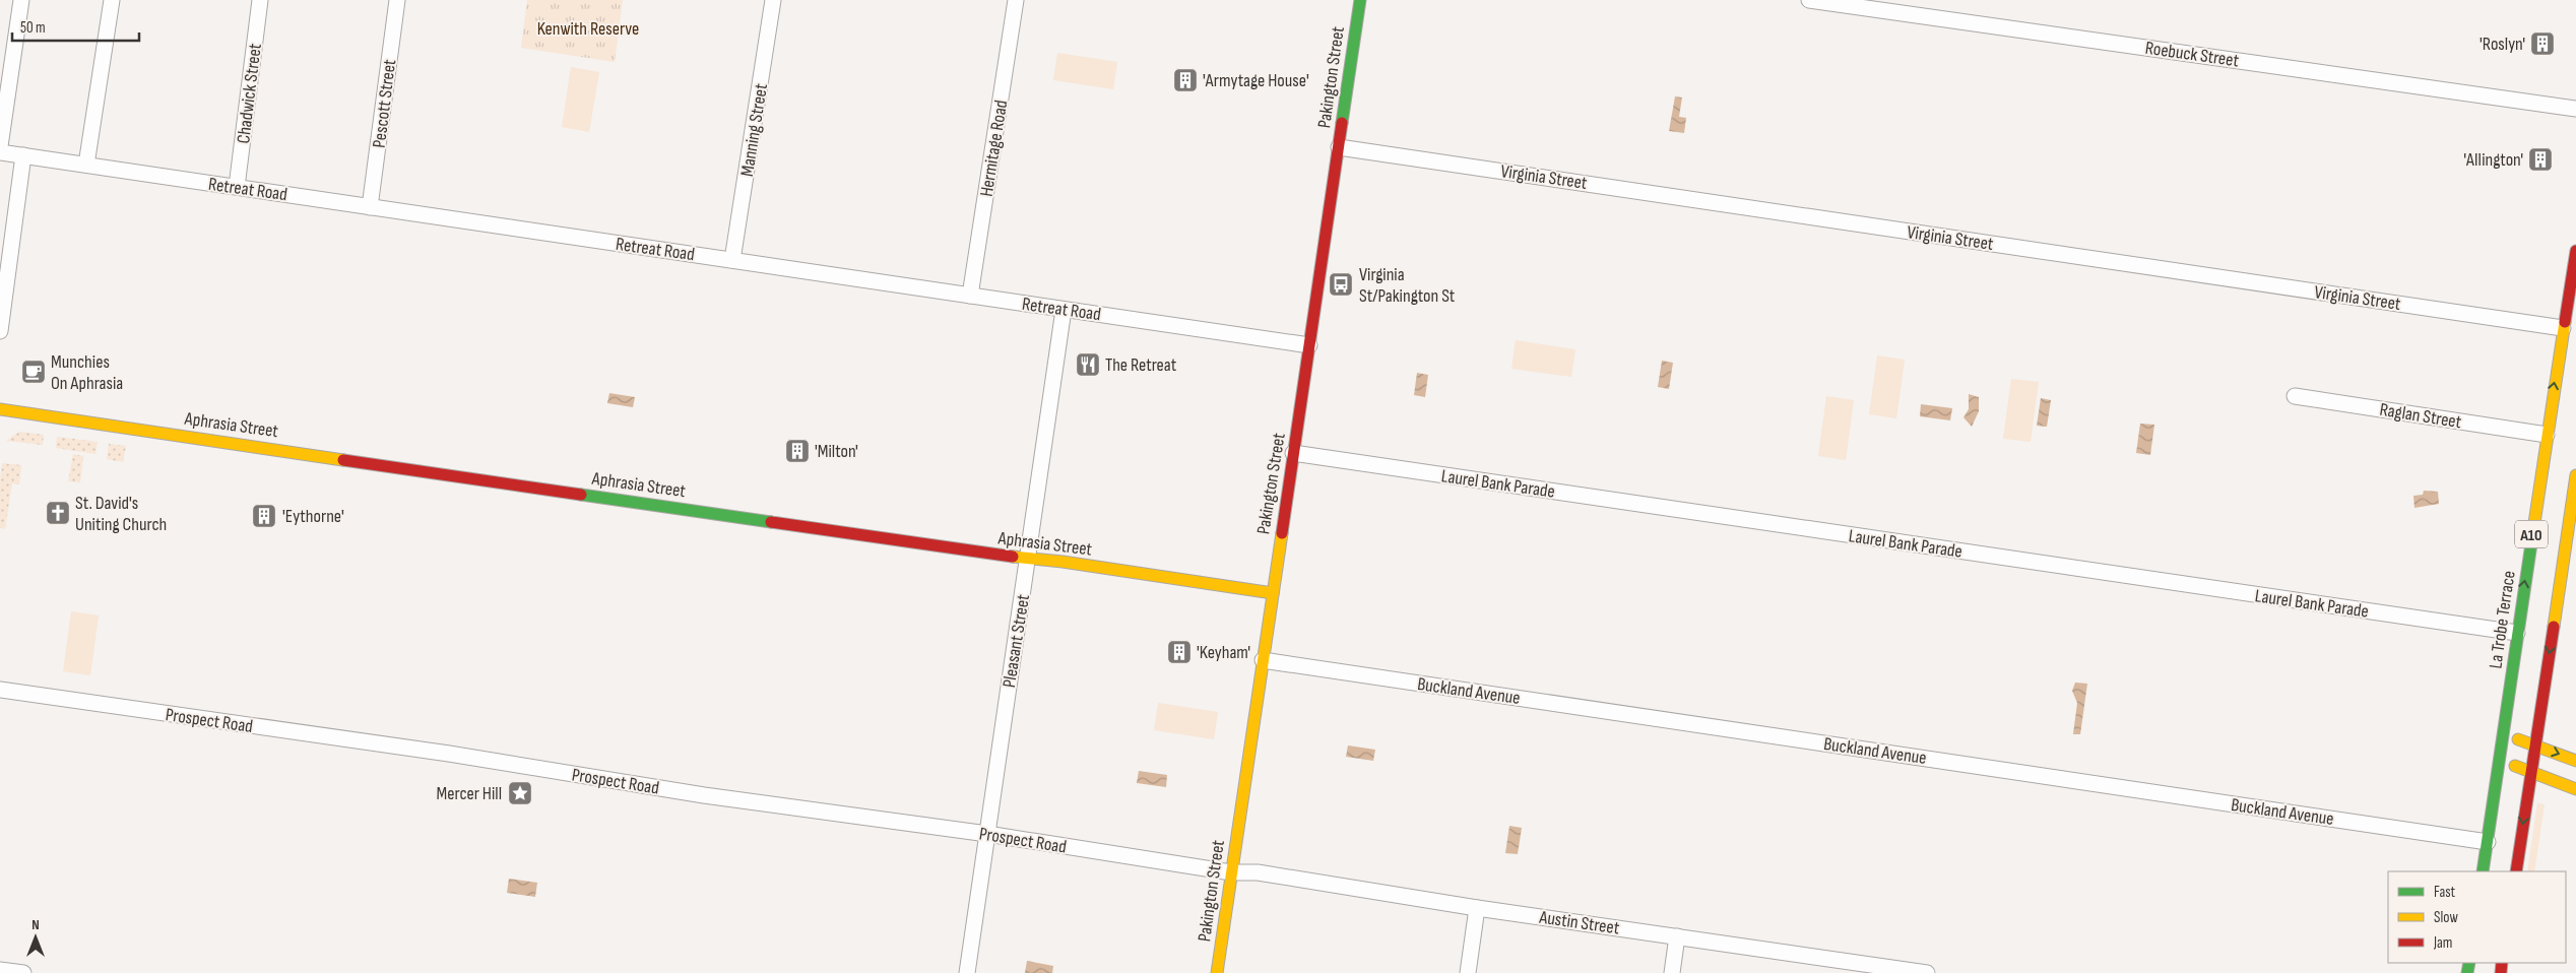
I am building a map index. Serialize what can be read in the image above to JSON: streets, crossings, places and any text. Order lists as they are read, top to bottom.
{
  "streets": {
    "main road": [
      "Pakington Street",
      "Aphrasia Street",
      "A10",
      "La Trobe Terrace"
    ],
    "street": [
      "Roebuck Street",
      "Chadwick Street",
      "Pescott Street",
      "Manning Street",
      "Hermitage Road",
      "Virginia Street",
      "Retreat Road",
      "Raglan Street",
      "Laurel Bank Parade",
      "Pleasant Street",
      "Buckland Avenue",
      "Prospect Road",
      "Austin Street"
    ]
  },
  "crossings": [
    ["Pakington Street", "Virginia Street"],
    ["Pakington Street", "Retreat Road"],
    ["Pakington Street", "Aphrasia Street"],
    ["Pakington Street", "Laurel Bank Parade"],
    ["Pakington Street", "Buckland Avenue"],
    ["Pakington Street", "Prospect Road"],
    ["Pakington Street", "Austin Street"],
    ["Chadwick Street", "Retreat Road"],
    ["Pescott Street", "Retreat Road"],
    ["Manning Street", "Retreat Road"],
    ["Hermitage Road", "Retreat Road"],
    ["Virginia Street", "La Trobe Terrace"],
    ["Retreat Road", "Pleasant Street"],
    ["Raglan Street", "La Trobe Terrace"],
    ["Aphrasia Street", "Pleasant Street"],
    ["Laurel Bank Parade", "La Trobe Terrace"],
    ["La Trobe Terrace", "Buckland Avenue"],
    ["Pleasant Street", "Prospect Road"],
    ["Prospect Road", "Austin Street"]
  ],
  "parks": ["Kenwith Reserve"],
  "places": {
    "building": [
      "'Roslyn'",
      "'Armytage House'",
      "'Allington'",
      "'Milton'",
      "'Eythorne'",
      "'Keyham'"
    ],
    "bus stop": ["Virginia St/Pakington St"],
    "restaurant": ["The Retreat"],
    "cafe": ["Munchies On Aphrasia"],
    "church": ["St. David's Uniting Church"],
    "place": ["Mercer Hill"]
  },
  "legend": ["Fast", "Slow", "Jam"],
  "scale_bar": "50 m",
  "north": "top"
}
